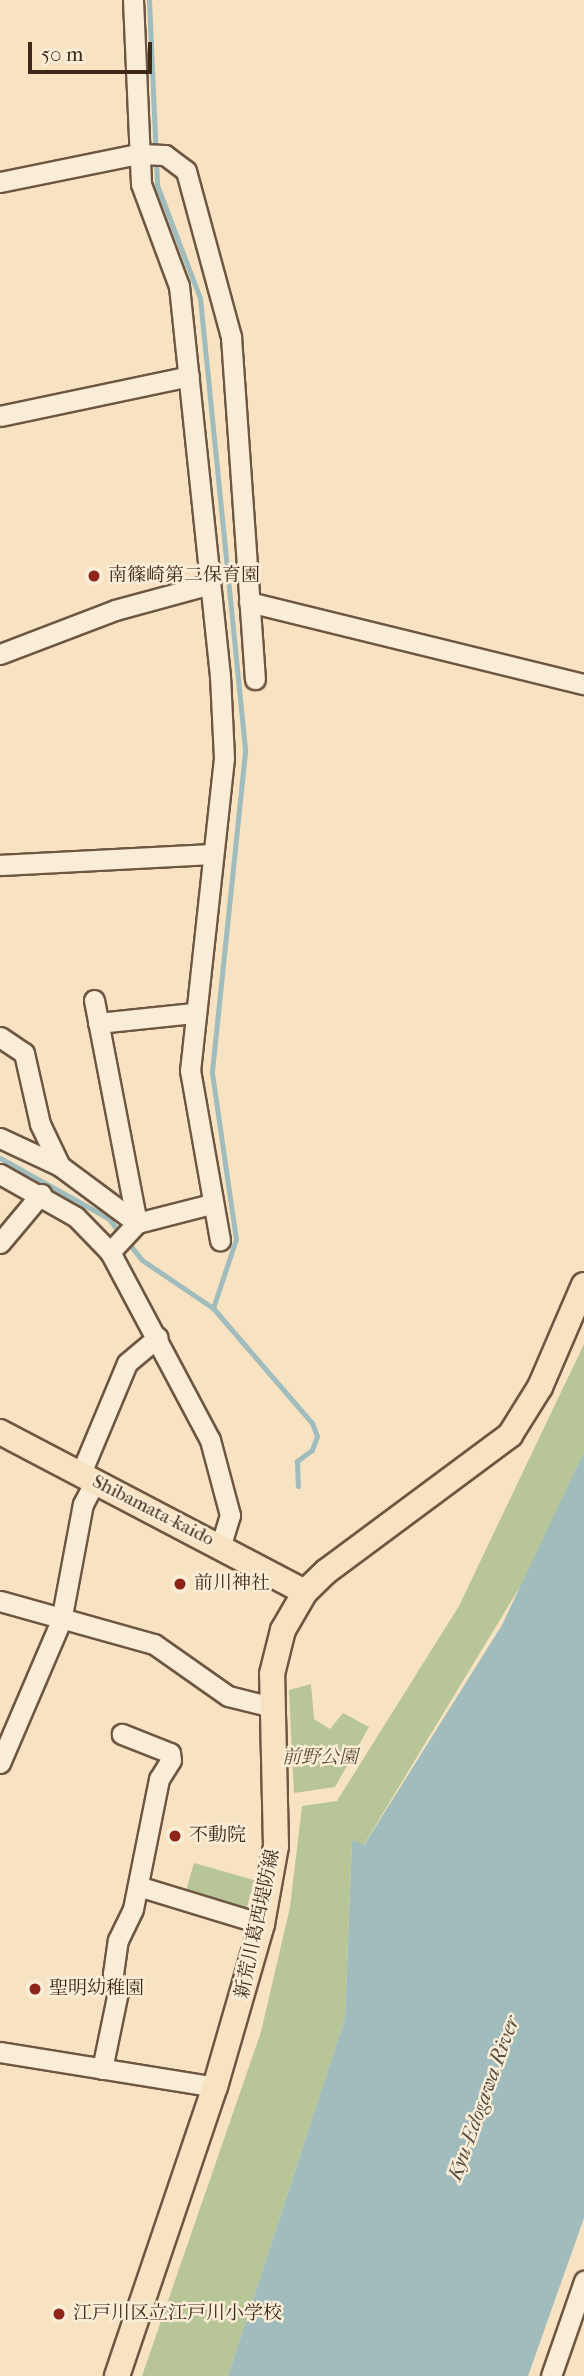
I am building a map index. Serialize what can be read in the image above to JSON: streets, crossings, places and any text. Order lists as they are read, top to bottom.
{
  "streets": {
    "main road": ["Shibamata-kaido", "新荒川葛西堤防線"]
  },
  "crossings": [
    ["Shibamata-kaido", "新荒川葛西堤防線"]
  ],
  "water": ["Kyu-Edogawa River"],
  "parks": ["前野公園"],
  "places": [
    "南篠崎第二保育園",
    "前川神社",
    "不動院",
    "聖明幼稚園",
    "江戸川区立江戸川小学校"
  ],
  "scale_bar": "50 m"
}
